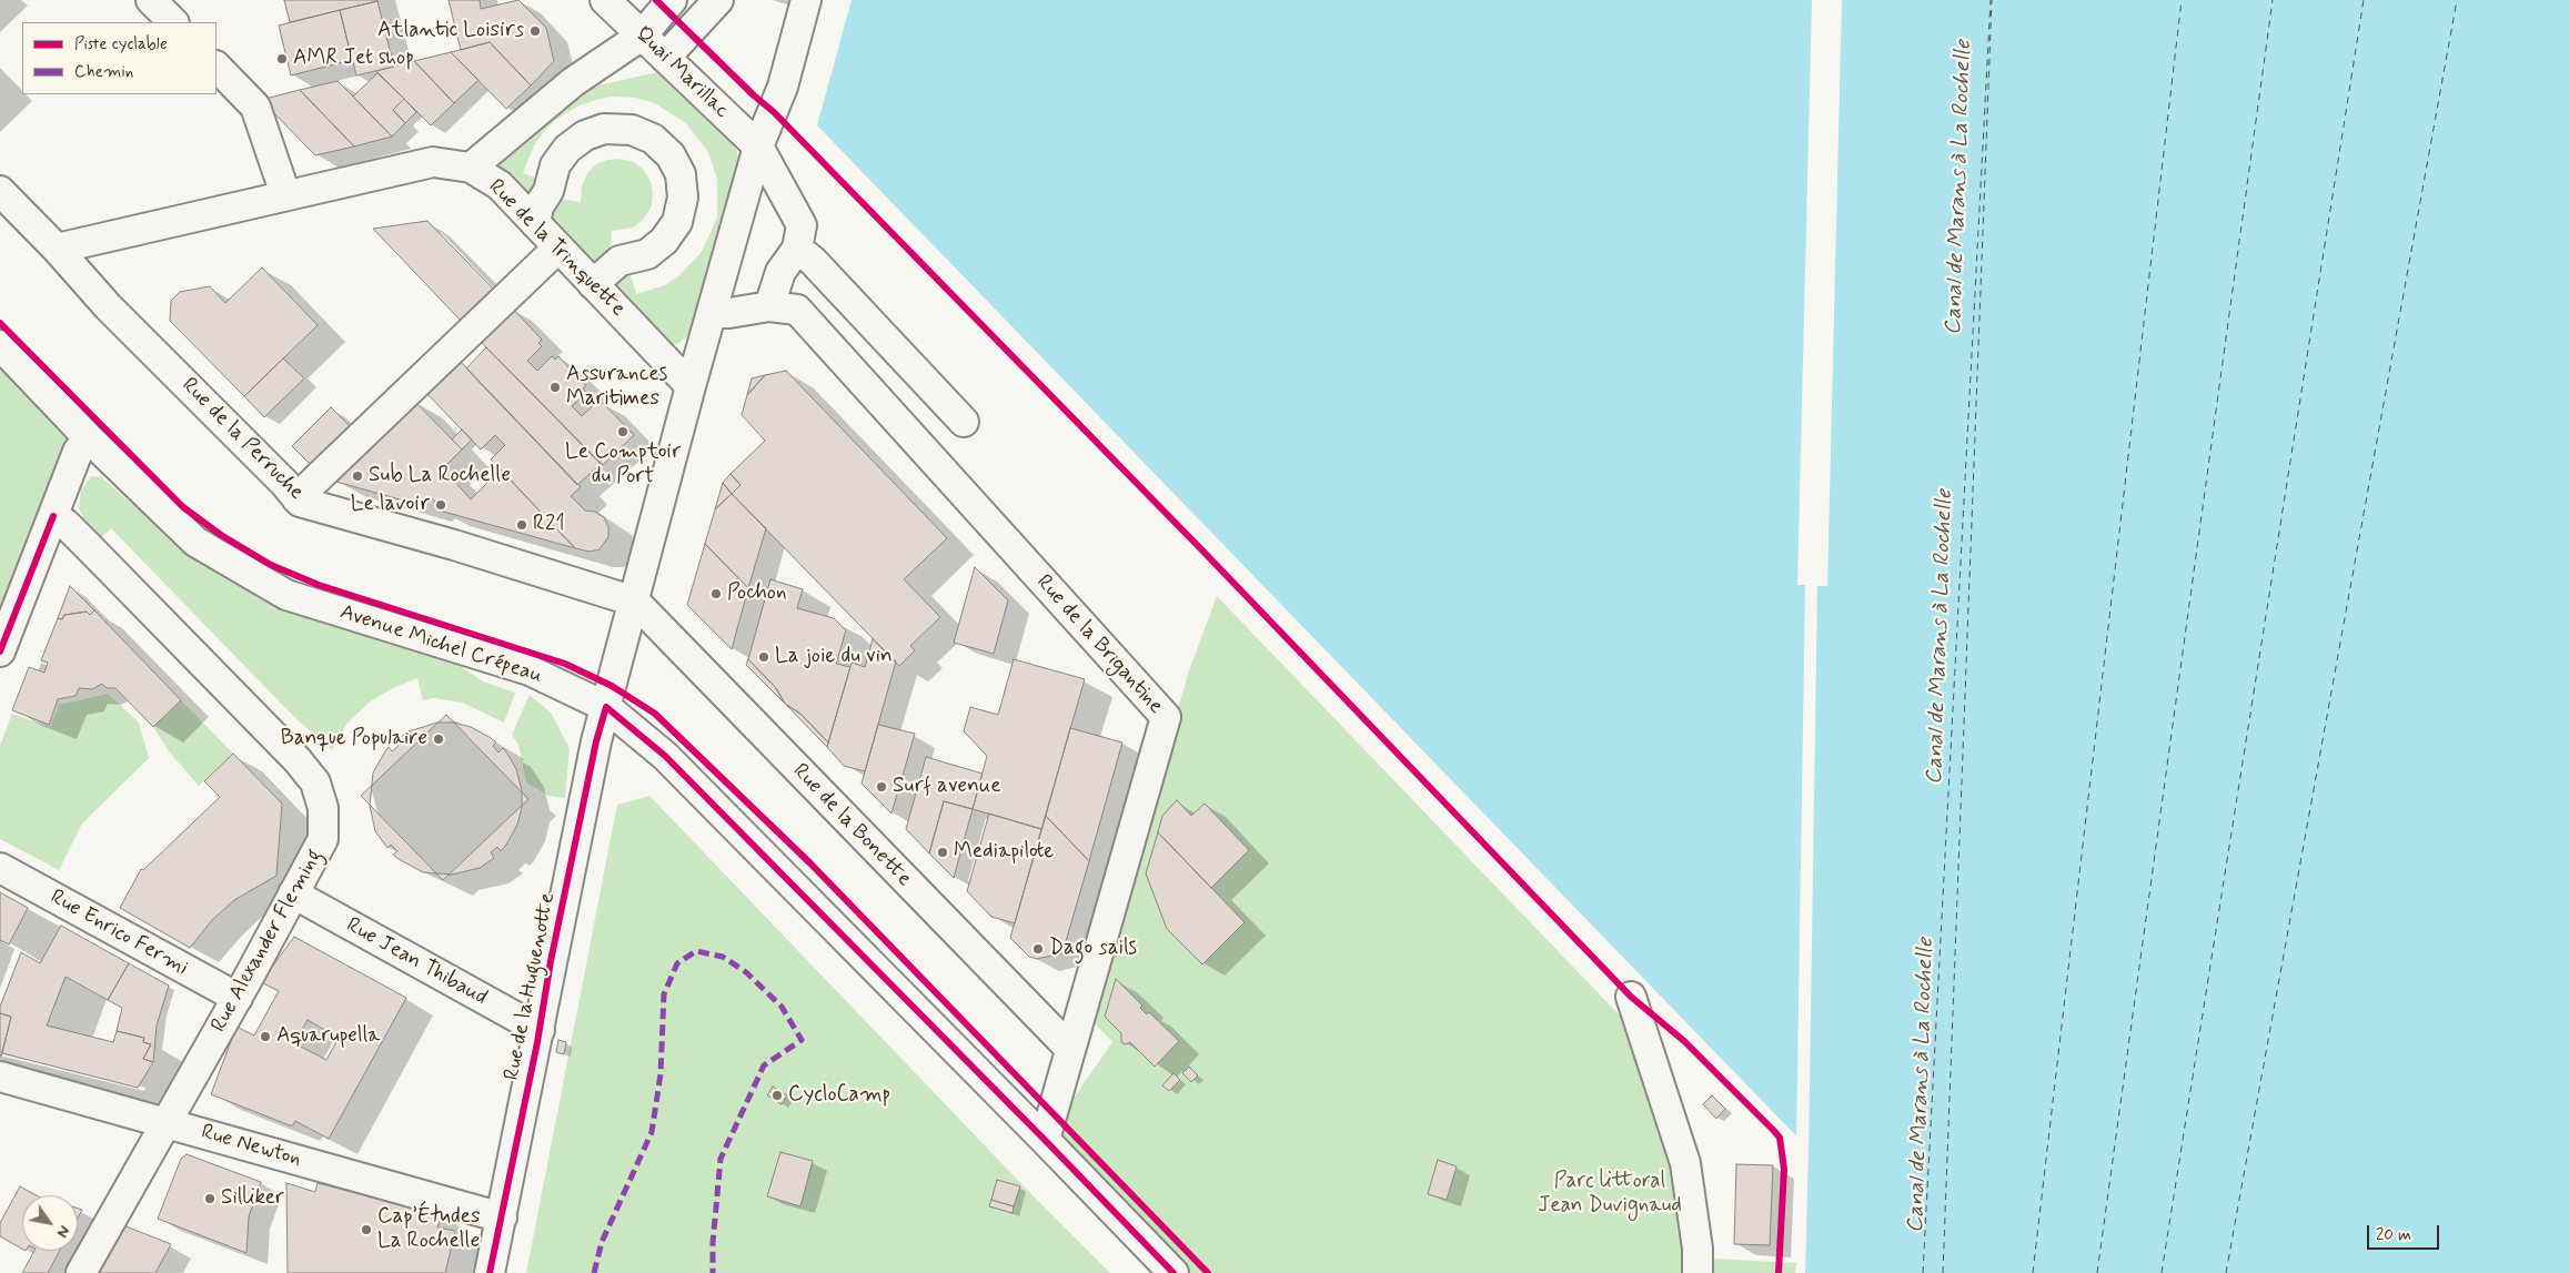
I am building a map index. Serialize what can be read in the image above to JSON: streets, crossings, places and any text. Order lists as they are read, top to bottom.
{
  "streets": {
    "street": [
      "Quai Marillac",
      "Rue de la Trinquette",
      "Rue de la Perruche",
      "Avenue Michel Crépeau",
      "Rue de la Brigantine",
      "Rue de la Bonette",
      "Rue Enrico Fermi",
      "Rue Alexander Fleming",
      "Rue Jean Thibaud",
      "Rue de la Huguenotte",
      "Rue Newton"
    ]
  },
  "crossings": [
    ["Rue de la Trinquette", "Rue de la Perruche"],
    ["Rue de la Perruche", "Rue de la Bonette"],
    ["Avenue Michel Crépeau", "Rue de la Brigantine"],
    ["Avenue Michel Crépeau", "Rue de la Huguenotte"],
    ["Rue de la Brigantine", "Rue de la Bonette"],
    ["Rue Enrico Fermi", "Rue Alexander Fleming"],
    ["Rue Alexander Fleming", "Rue Jean Thibaud"],
    ["Rue Alexander Fleming", "Rue Newton"],
    ["Rue Jean Thibaud", "Rue de la Huguenotte"],
    ["Rue de la Huguenotte", "Rue Newton"]
  ],
  "water": ["Canal de Marans à La Rochelle"],
  "parks": ["Parc littoral Jean Duvignaud"],
  "places": [
    "Atlantic Loisirs",
    "AMR Jet shop",
    "Assurances Maritimes",
    "Le Comptoir du Port",
    "Sub La Rochelle",
    "Le lavoir",
    "R21",
    "Pochon",
    "La joie du vin",
    "Banque Populaire",
    "Surf avenue",
    "Mediapilote",
    "Dago sails",
    "Aquarupella",
    "CycloCamp",
    "Silliker",
    "Cap’Études La Rochelle"
  ],
  "legend": ["Piste cyclable", "Chemin"],
  "scale_bar": "20 m",
  "north": "bottom right"
}
